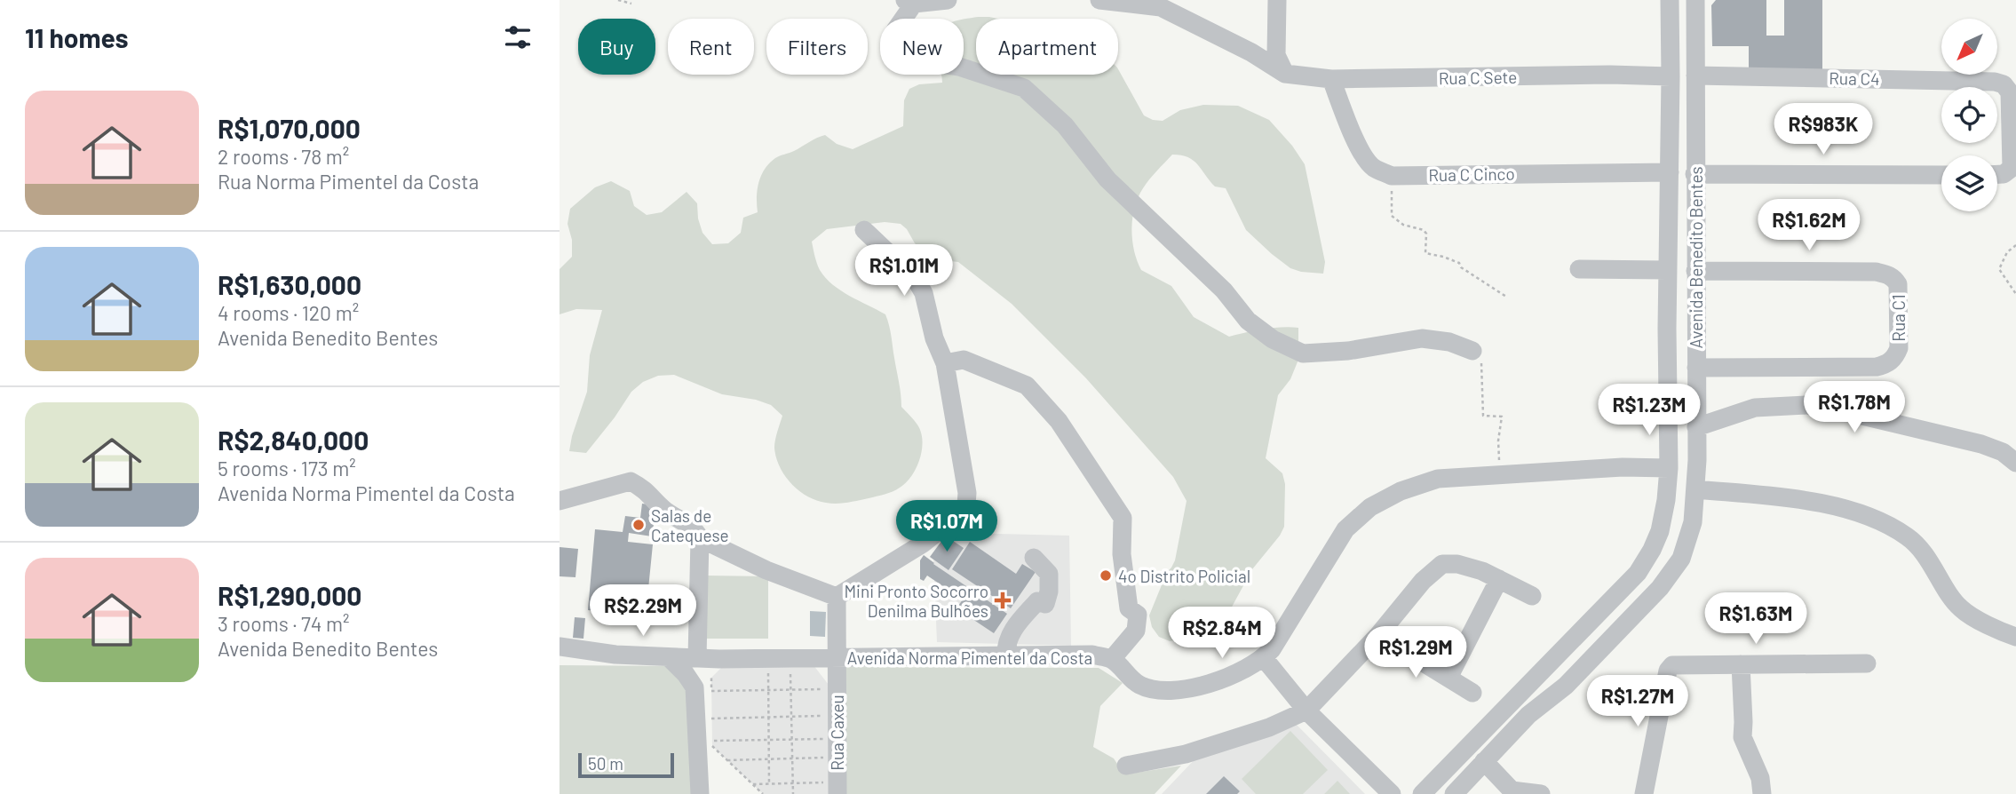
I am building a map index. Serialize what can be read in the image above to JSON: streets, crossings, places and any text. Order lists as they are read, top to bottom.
{
  "streets": {
    "street": [
      "Rua C Sete",
      "Rua C4",
      "Rua C Cinco",
      "Avenida Benedito Bentes",
      "Rua C1",
      "Avenida Norma Pimentel da Costa",
      "Rua Caxeu"
    ]
  },
  "crossings": [
    ["Rua C Sete", "Avenida Benedito Bentes"],
    ["Rua C4", "Avenida Benedito Bentes"],
    ["Rua C Cinco", "Avenida Benedito Bentes"],
    ["Avenida Benedito Bentes", "Rua C1"],
    ["Avenida Benedito Bentes", "Avenida Norma Pimentel da Costa"],
    ["Avenida Norma Pimentel da Costa", "Rua Caxeu"]
  ],
  "places": {
    "other": ["Salas de Catequese", "4o Distrito Policial"],
    "health": ["Mini Pronto Socorro Denilma Bulhões"]
  },
  "scale_bar": "50 m",
  "north": "bottom left",
  "page": {
    "heading": "11 homes",
    "chip": [
      "Buy",
      "Rent",
      "Filters",
      "New",
      "Apartment"
    ],
    "list": [
      {
        "name": "R$1,070,000",
        "note": "2 rooms · 78 m² · Rua Norma Pimentel da Costa"
      },
      {
        "name": "R$1,630,000",
        "note": "4 rooms · 120 m² · Avenida Benedito Bentes"
      },
      {
        "name": "R$2,840,000",
        "note": "5 rooms · 173 m² · Avenida Norma Pimentel da Costa"
      },
      {
        "name": "R$1,290,000",
        "note": "3 rooms · 74 m² · Avenida Benedito Bentes"
      }
    ],
    "price": [
      "R$983K",
      "R$1.62M",
      "R$1.01M",
      "R$1.78M",
      "R$1.23M",
      "R$1.07M",
      "R$2.29M",
      "R$1.63M",
      "R$2.84M",
      "R$1.29M",
      "R$1.27M"
    ],
    "scale": "50 m"
  }
}
